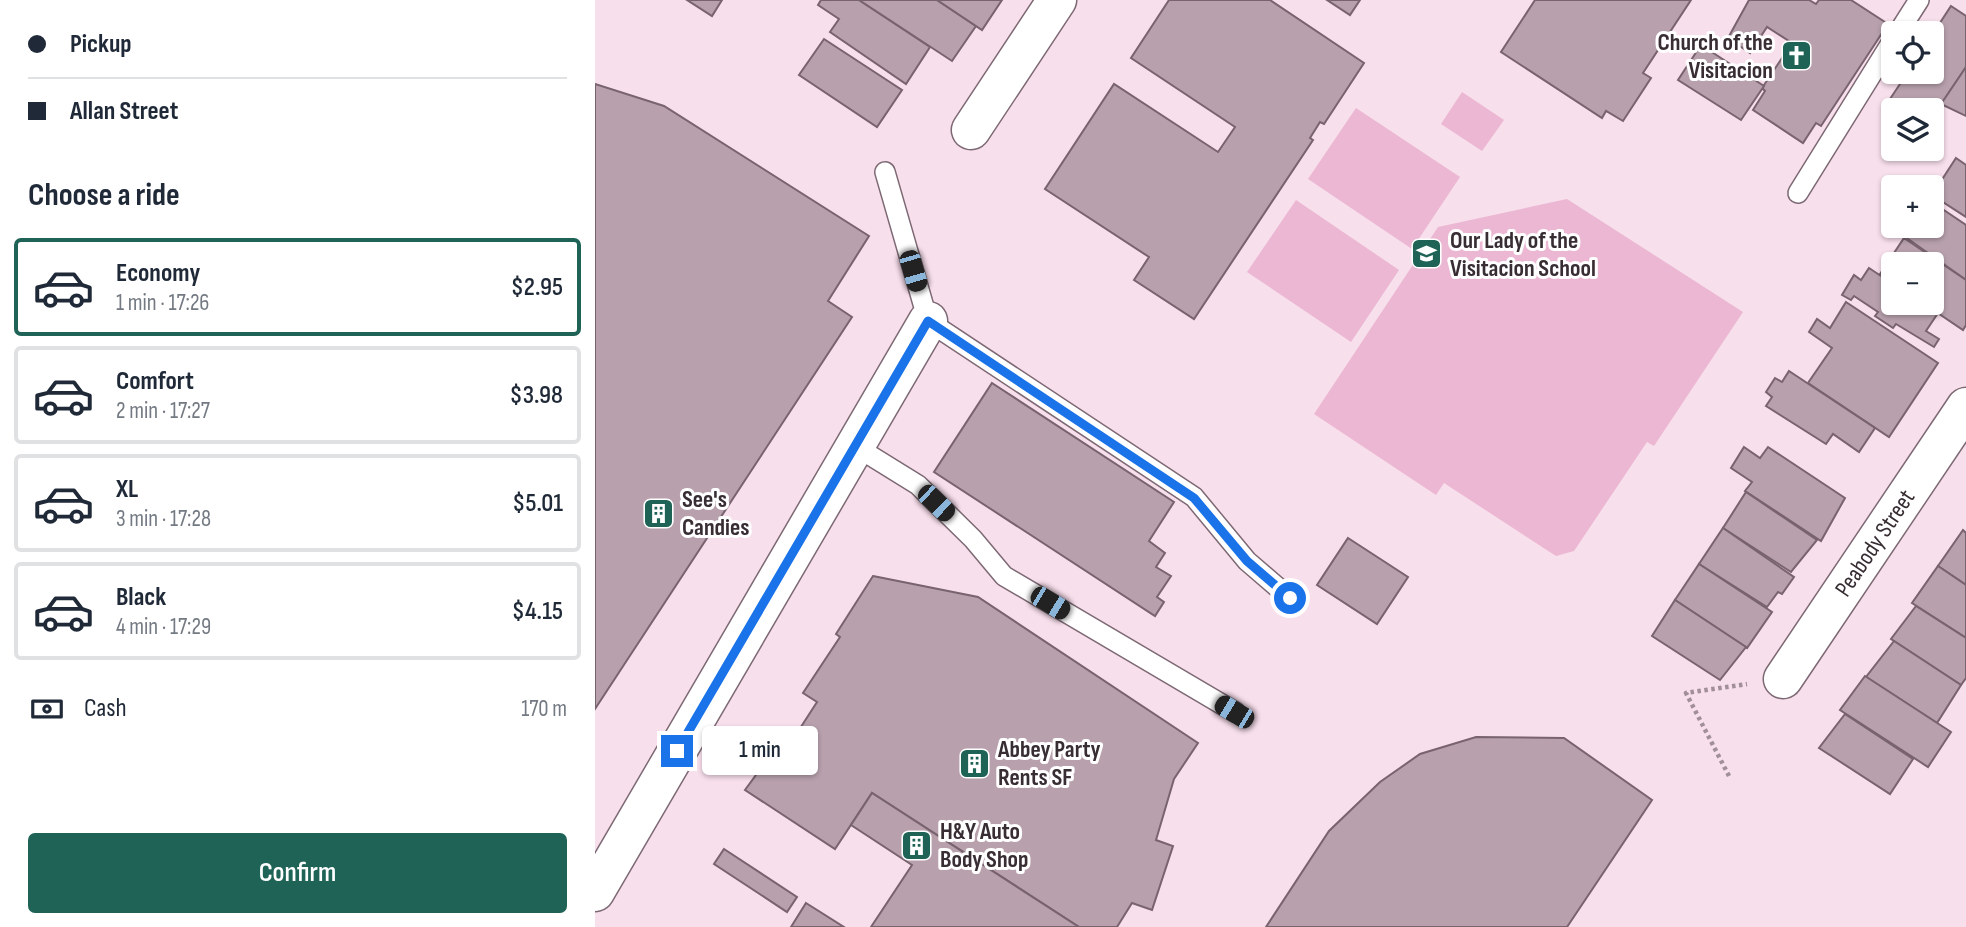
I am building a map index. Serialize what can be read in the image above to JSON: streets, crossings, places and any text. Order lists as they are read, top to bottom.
{
  "streets": {
    "street": ["Peabody Street"]
  },
  "places": {
    "church": ["Church of the Visitacion"],
    "school or university": ["Our Lady of the Visitacion School"],
    "building": ["See's Candies", "Abbey Party Rents SF", "H&Y Auto Body Shop"]
  },
  "page": {
    "banner": ["Pickup", "Allan Street"],
    "map_buttons": ["+", "−"],
    "heading": "Choose a ride",
    "list": [
      {
        "name": "Economy",
        "note": "1 min · 17:26",
        "value": "$2.95"
      },
      {
        "name": "Comfort",
        "note": "2 min · 17:27",
        "value": "$3.98"
      },
      {
        "name": "XL",
        "note": "3 min · 17:28",
        "value": "$5.01"
      },
      {
        "name": "Black",
        "note": "4 min · 17:29",
        "value": "$4.15"
      }
    ],
    "pay": ["Cash", "170 m"],
    "bubble": "1 min",
    "buttons": "Confirm"
  }
}
